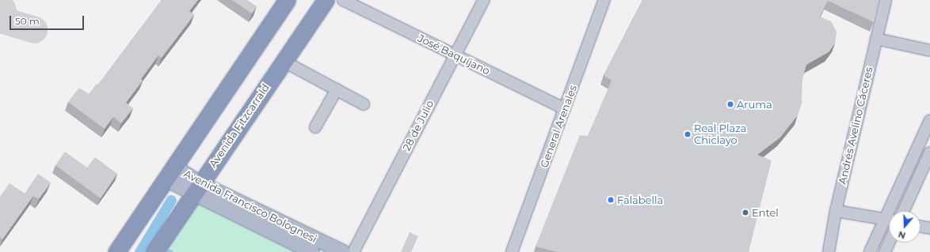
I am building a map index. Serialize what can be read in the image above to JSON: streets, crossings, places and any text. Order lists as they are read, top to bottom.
{
  "streets": {
    "highway": ["Avenida Fitzcarrald"],
    "main road": ["Avenida Francisco Bolognesi"],
    "street": [
      "José Baquíjano",
      "28 de Julio",
      "Andrés Avelino Cáceres",
      "General Arenales"
    ]
  },
  "crossings": [
    ["José Baquíjano", "28 de Julio"],
    ["José Baquíjano", "General Arenales"],
    ["Avenida Fitzcarrald", "Avenida Francisco Bolognesi"]
  ],
  "places": [
    "Aruma",
    "Real Plaza Chiclayo",
    "Falabella",
    "Entel"
  ],
  "scale_bar": "50 m",
  "north": "bottom"
}
